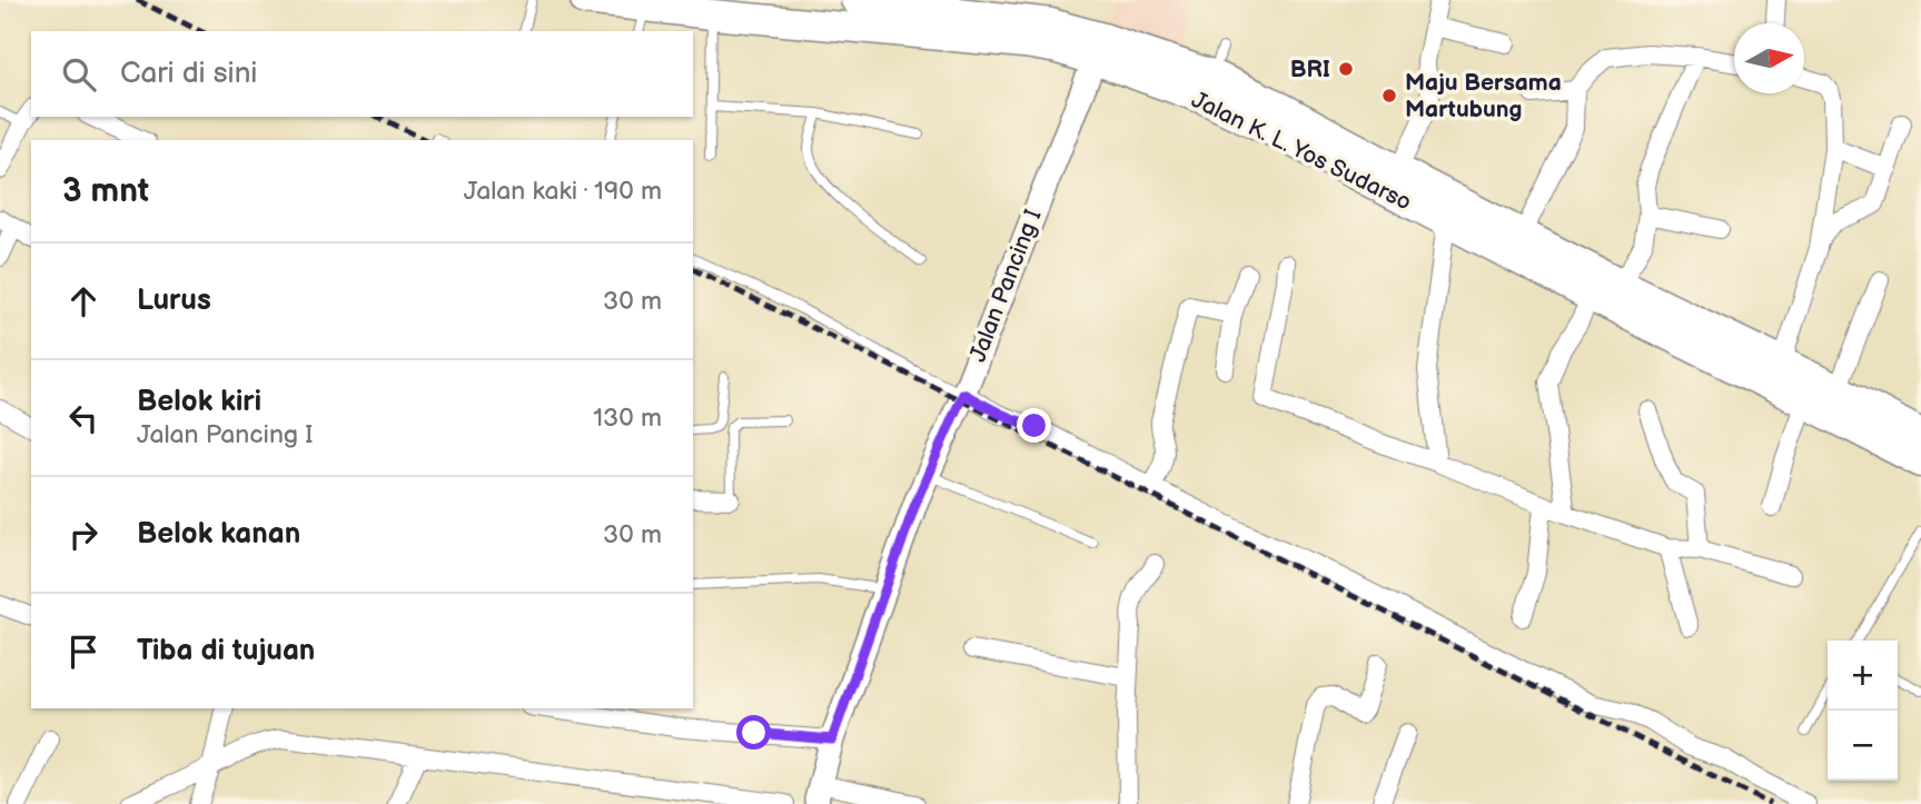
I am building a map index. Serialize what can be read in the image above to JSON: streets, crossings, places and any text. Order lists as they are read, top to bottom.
{
  "streets": {
    "highway": ["Jalan K. L. Yos Sudarso"],
    "main road": ["Jalan Pancing I"]
  },
  "crossings": [
    ["Jalan K. L. Yos Sudarso", "Jalan Pancing I"]
  ],
  "places": ["BRI", "Maju Bersama Martubung"],
  "north": "right",
  "page": {
    "search": "Cari di sini",
    "heading": ["3 mnt", "Jalan kaki · 190 m"],
    "list": [
      ["Lurus", "30 m"],
      ["Belok kiri", "Jalan Pancing I", "130 m"],
      ["Belok kanan", "30 m"],
      "Tiba di tujuan"
    ],
    "map_buttons": ["+", "−"]
  }
}
